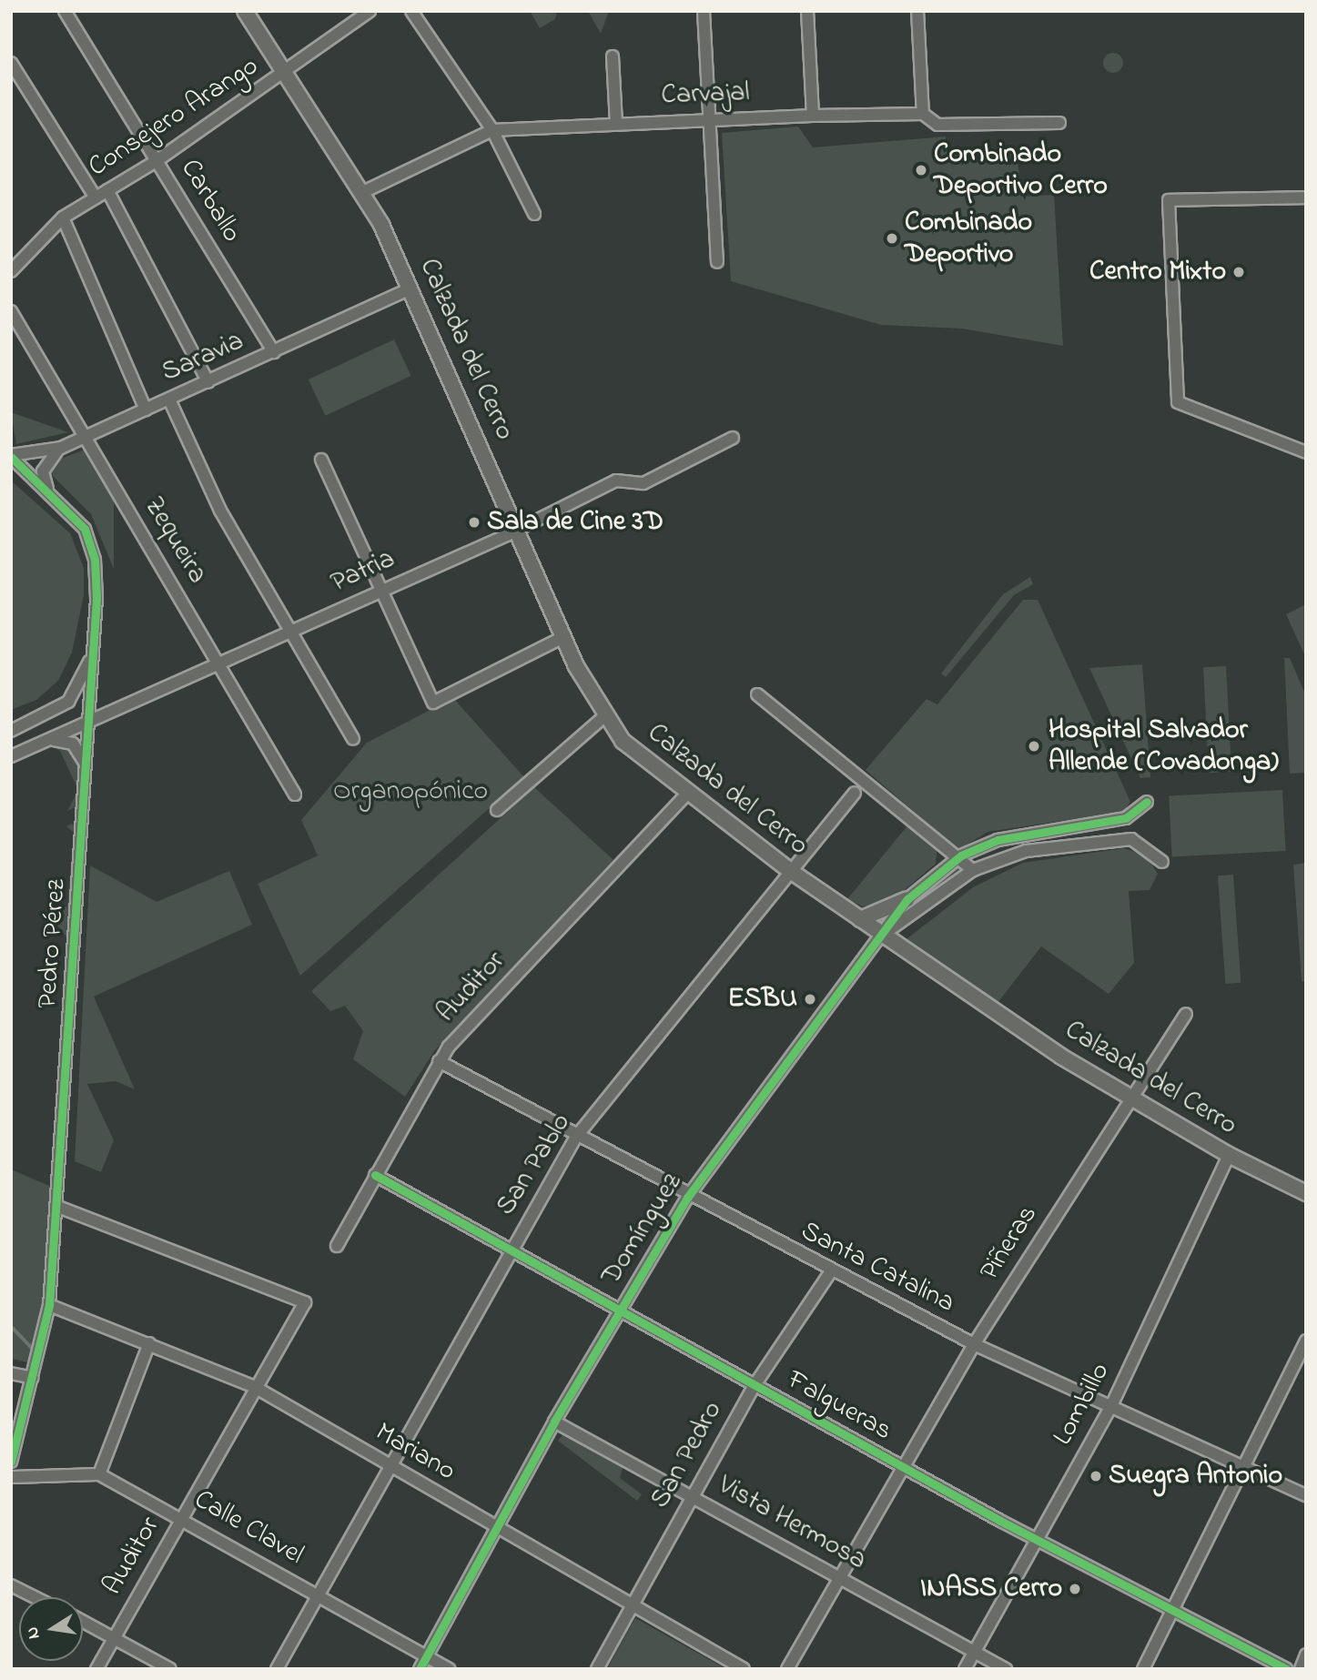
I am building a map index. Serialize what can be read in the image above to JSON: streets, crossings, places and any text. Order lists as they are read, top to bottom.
{
  "streets": {
    "main road": ["Calzada del Cerro"],
    "street": [
      "Carvajal",
      "Consejero Arango",
      "Carballo",
      "Saravia",
      "Zequeira",
      "Patria",
      "Pedro Pérez",
      "Auditor",
      "San Pablo",
      "Domínguez",
      "Piñeras",
      "Santa Catalina",
      "Lombillo",
      "Falgueras",
      "Mariano",
      "San Pedro",
      "Vista Hermosa",
      "Calle Clavel"
    ]
  },
  "crossings": [
    ["Carvajal", "Calzada del Cerro"],
    ["Consejero Arango", "Carballo"],
    ["Consejero Arango", "Calzada del Cerro"],
    ["Carballo", "Saravia"],
    ["Calzada del Cerro", "Saravia"],
    ["Calzada del Cerro", "Patria"],
    ["Calzada del Cerro", "Auditor"],
    ["Calzada del Cerro", "San Pablo"],
    ["Calzada del Cerro", "Domínguez"],
    ["Calzada del Cerro", "Piñeras"],
    ["Calzada del Cerro", "Lombillo"],
    ["Saravia", "Zequeira"],
    ["Saravia", "Pedro Pérez"],
    ["Zequeira", "Patria"],
    ["Patria", "Pedro Pérez"],
    ["Pedro Pérez", "Auditor"],
    ["Pedro Pérez", "Mariano"],
    ["Auditor", "Santa Catalina"],
    ["Auditor", "Falgueras"],
    ["Auditor", "Mariano"],
    ["Auditor", "Calle Clavel"],
    ["San Pablo", "Santa Catalina"],
    ["San Pablo", "Falgueras"],
    ["San Pablo", "Mariano"],
    ["San Pablo", "Calle Clavel"],
    ["Domínguez", "Santa Catalina"],
    ["Domínguez", "Falgueras"],
    ["Domínguez", "Mariano"],
    ["Domínguez", "Vista Hermosa"],
    ["Domínguez", "Calle Clavel"],
    ["Piñeras", "Santa Catalina"],
    ["Piñeras", "Falgueras"],
    ["Piñeras", "Vista Hermosa"],
    ["Santa Catalina", "Lombillo"],
    ["Santa Catalina", "San Pedro"],
    ["Lombillo", "Falgueras"],
    ["Lombillo", "Vista Hermosa"],
    ["Falgueras", "San Pedro"],
    ["Mariano", "San Pedro"],
    ["San Pedro", "Vista Hermosa"]
  ],
  "parks": ["Organopónico"],
  "places": [
    "Combinado Deportivo Cerro",
    "Combinado Deportivo",
    "Centro Mixto",
    "Sala de Cine 3D",
    "Hospital Salvador Allende (Covadonga)",
    "ESBU",
    "Suegra Antonio",
    "INASS Cerro"
  ],
  "north": "left"
}
